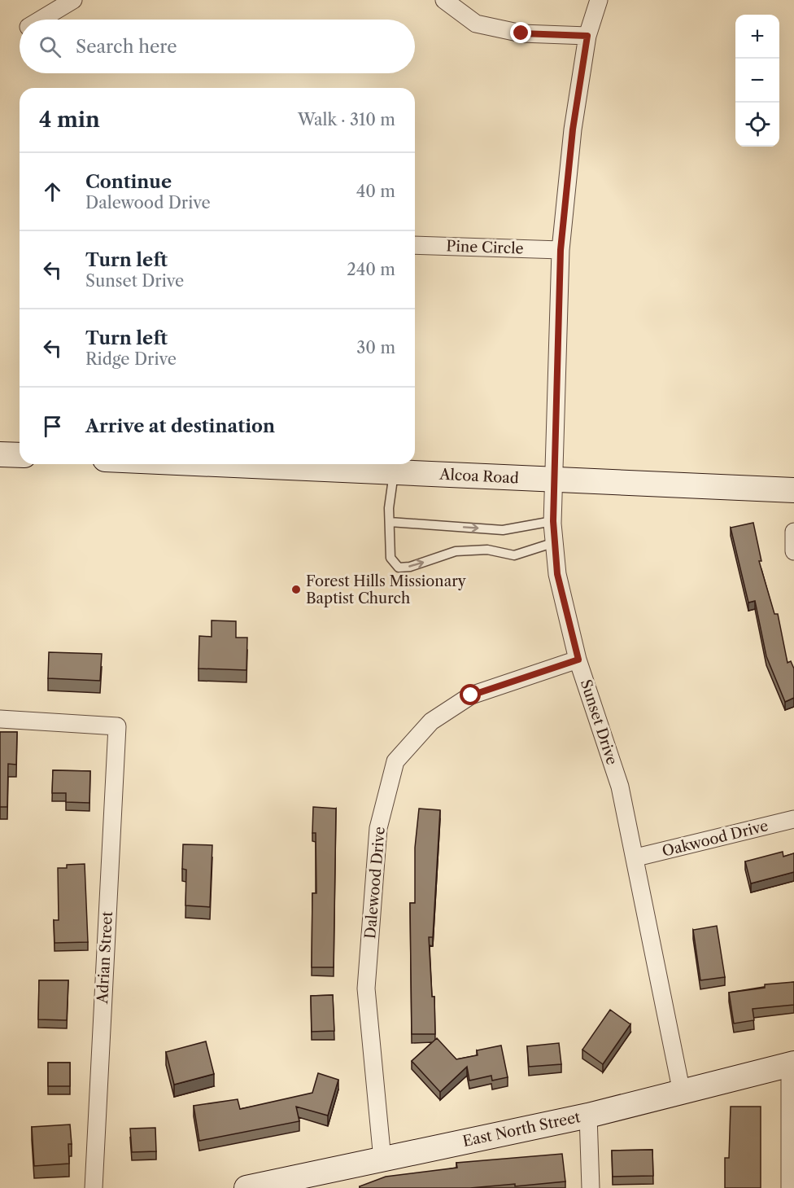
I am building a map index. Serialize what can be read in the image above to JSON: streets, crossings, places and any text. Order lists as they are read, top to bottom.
{
  "streets": {
    "main road": ["Alcoa Road", "East North Street"],
    "street": [
      "Pine Circle",
      "Sunset Drive",
      "Oakwood Drive",
      "Dalewood Drive",
      "Adrian Street"
    ]
  },
  "crossings": [
    ["Pine Circle", "Sunset Drive"],
    ["Alcoa Road", "Sunset Drive"],
    ["Sunset Drive", "Oakwood Drive"],
    ["Sunset Drive", "Dalewood Drive"],
    ["Sunset Drive", "East North Street"],
    ["Dalewood Drive", "East North Street"]
  ],
  "places": ["Forest Hills Missionary Baptist Church"],
  "page": {
    "map_buttons": ["+", "−"],
    "search": "Search here",
    "heading": ["4 min", "Walk · 310 m"],
    "list": [
      ["Continue", "Dalewood Drive", "40 m"],
      ["Turn left", "Sunset Drive", "240 m"],
      ["Turn left", "Ridge Drive", "30 m"],
      "Arrive at destination"
    ]
  }
}
